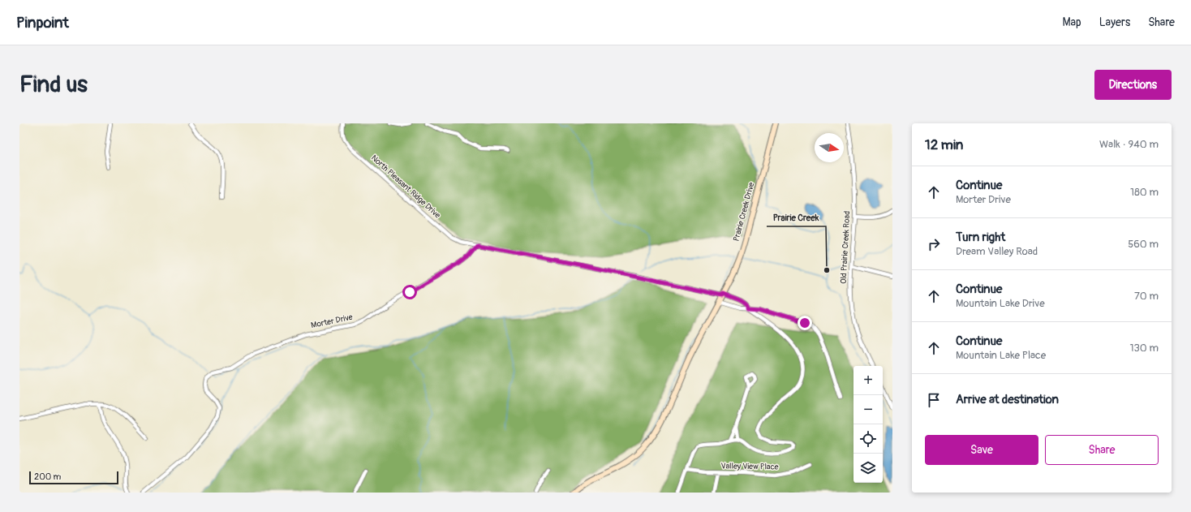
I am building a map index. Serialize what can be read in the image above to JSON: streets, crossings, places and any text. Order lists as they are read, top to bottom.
{
  "streets": {
    "main road": ["Prairie Creek Drive"],
    "street": [
      "North Pleasant Ridge Drive",
      "Old Prairie Creek Road",
      "Morter Drive",
      "Valley View Place"
    ]
  },
  "crossings": [
    ["North Pleasant Ridge Drive", "Prairie Creek Drive"],
    ["North Pleasant Ridge Drive", "Morter Drive"]
  ],
  "places": ["Prairie Creek"],
  "scale_bar": "200 m",
  "north": "right",
  "page": {
    "header": "Pinpoint",
    "nav": ["Map", "Layers", "Share"],
    "buttons": [
      "Directions",
      ["Save", "Share"]
    ],
    "title": "Find us",
    "heading": ["12 min", "Walk · 940 m"],
    "list": [
      ["Continue", "Morter Drive", "180 m"],
      ["Turn right", "Dream Valley Road", "560 m"],
      ["Continue", "Mountain Lake Drive", "70 m"],
      ["Continue", "Mountain Lake Place", "130 m"],
      "Arrive at destination"
    ],
    "map_buttons": ["+", "−"],
    "scale": "200 m"
  }
}
